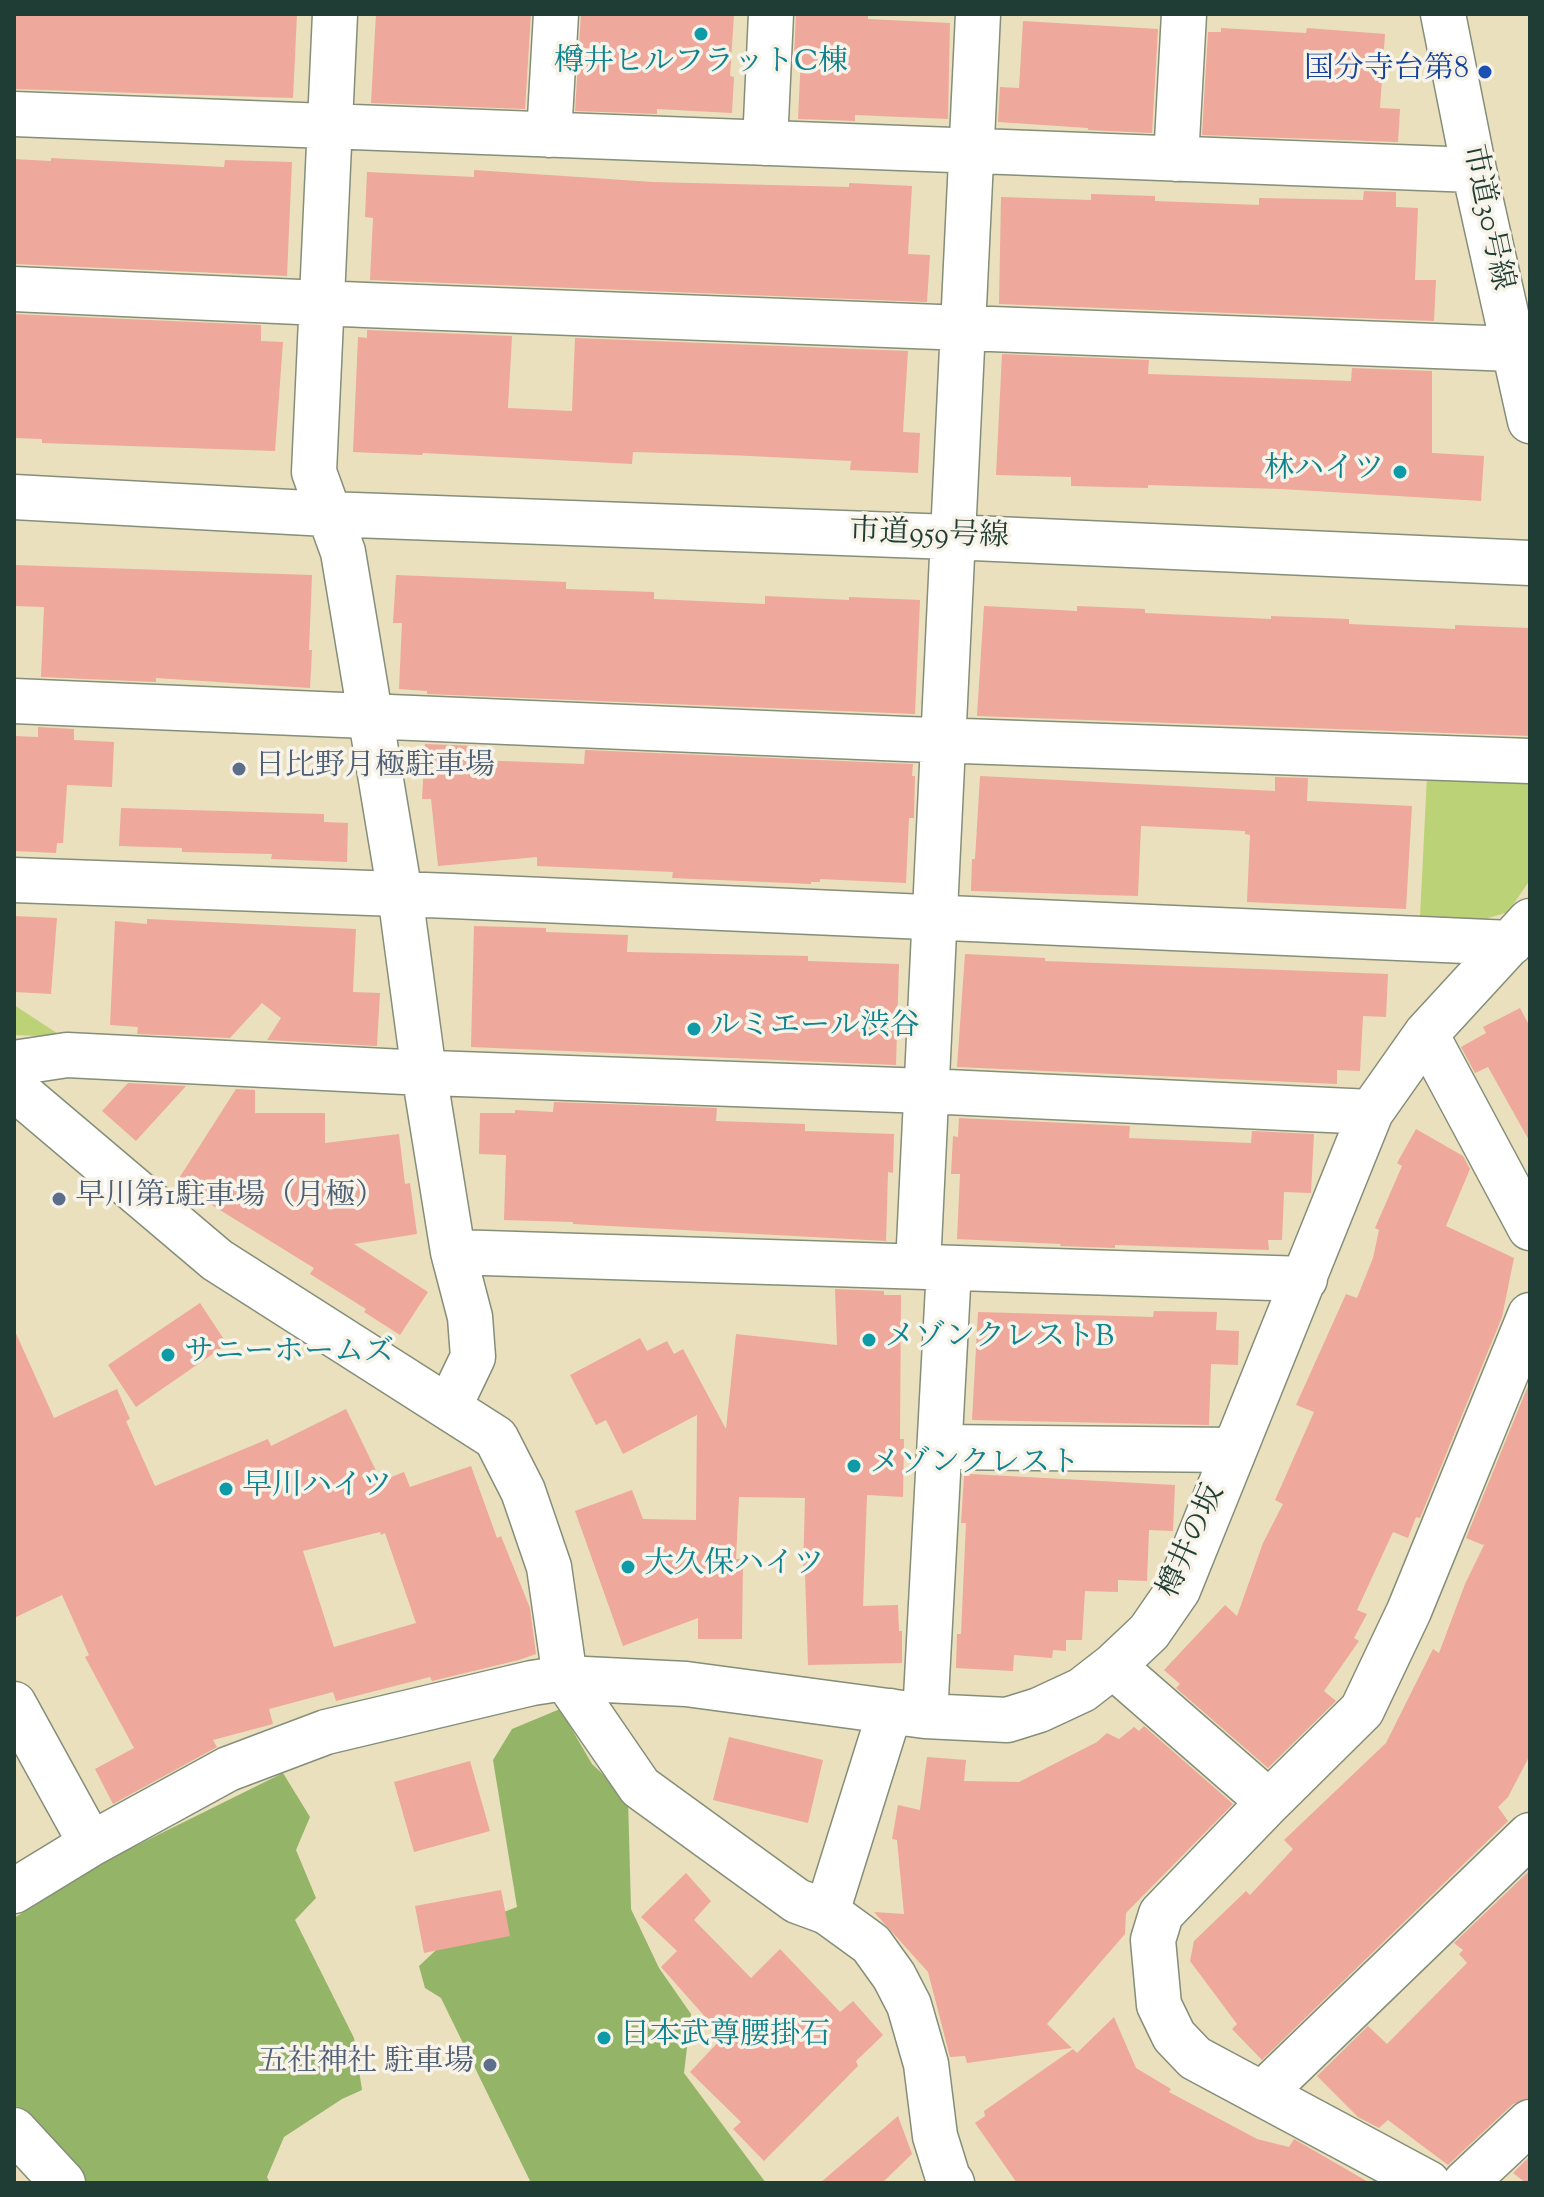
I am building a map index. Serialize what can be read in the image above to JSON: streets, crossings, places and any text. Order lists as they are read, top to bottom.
{
  "streets": {
    "street": ["市道30号線", "市道959号線", "樽井の坂"]
  },
  "places": [
    "樽井ヒルフラットC棟",
    "国分寺台第8",
    "林ハイツ",
    "日比野月極駐車場",
    "ルミエール渋谷",
    "早川第1駐車場（月極）",
    "メゾンクレストB",
    "サニーホームズ",
    "メゾンクレスト",
    "早川ハイツ",
    "大久保ハイツ",
    "日本武尊腰掛石",
    "五社神社 駐車場"
  ]
}
